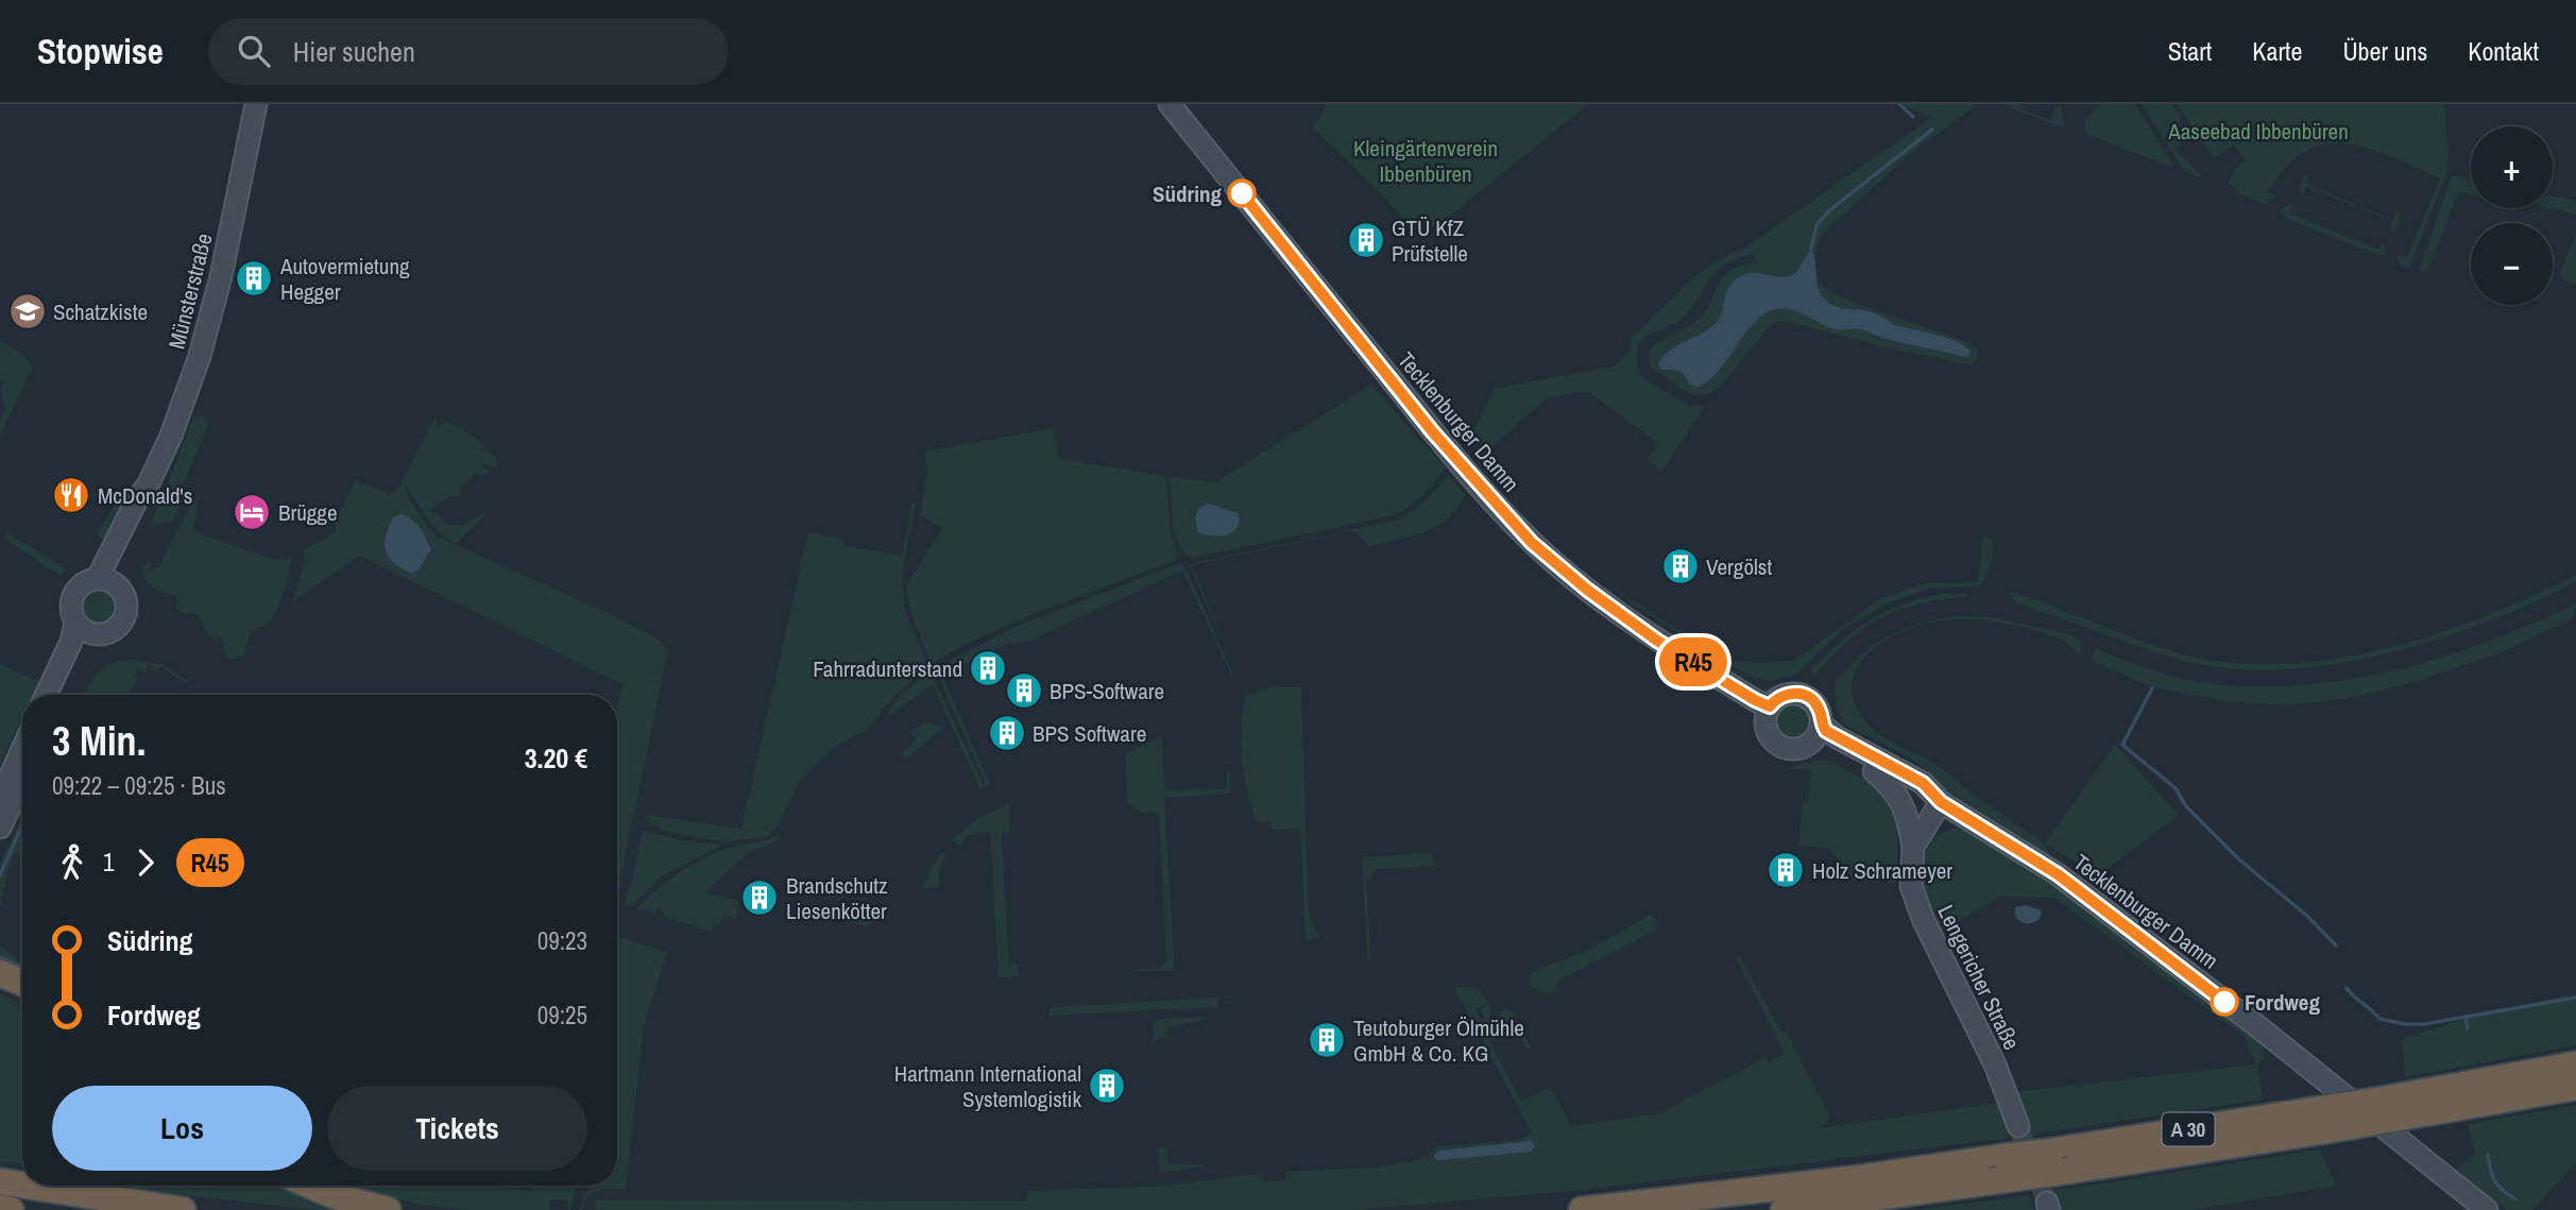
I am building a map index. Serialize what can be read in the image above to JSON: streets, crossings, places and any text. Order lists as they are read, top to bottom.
{
  "streets": {
    "highway": ["A 30"],
    "main road": ["Münsterstraße", "Tecklenburger Damm", "Lengericher Straße"]
  },
  "crossings": [
    ["Tecklenburger Damm", "Lengericher Straße"]
  ],
  "parks": ["Aaseebad Ibbenbüren", "Kleingärtenverein Ibbenbüren"],
  "places": {
    "other": ["Südring", "Fordweg"],
    "building": [
      "GTÜ KfZ Prüfstelle",
      "Autovermietung Hegger",
      "Vergölst",
      "Fahrradunterstand",
      "BPS-Software",
      "BPS Software",
      "Holz Schrameyer",
      "Brandschutz Liesenkötter",
      "Teutoburger Ölmühle GmbH & Co. KG",
      "Hartmann International Systemlogistik"
    ],
    "school or university": ["Schatzkiste"],
    "restaurant": ["McDonald's"],
    "hotel": ["Brügge"]
  },
  "lines": ["bus line R45"],
  "page": {
    "header": "Stopwise",
    "search": "Hier suchen",
    "nav": [
      "Start",
      "Karte",
      "Über uns",
      "Kontakt"
    ],
    "on_map": "R45",
    "map_buttons": ["+", "−"],
    "heading": ["3 Min.", "09:22 – 09:25 · Bus", "3.20 €"],
    "legs": ["1", "R45"],
    "list": [
      {
        "name": "Südring",
        "value": "09:23"
      },
      {
        "name": "Fordweg",
        "value": "09:25"
      }
    ],
    "buttons": ["Los", "Tickets"]
  }
}
